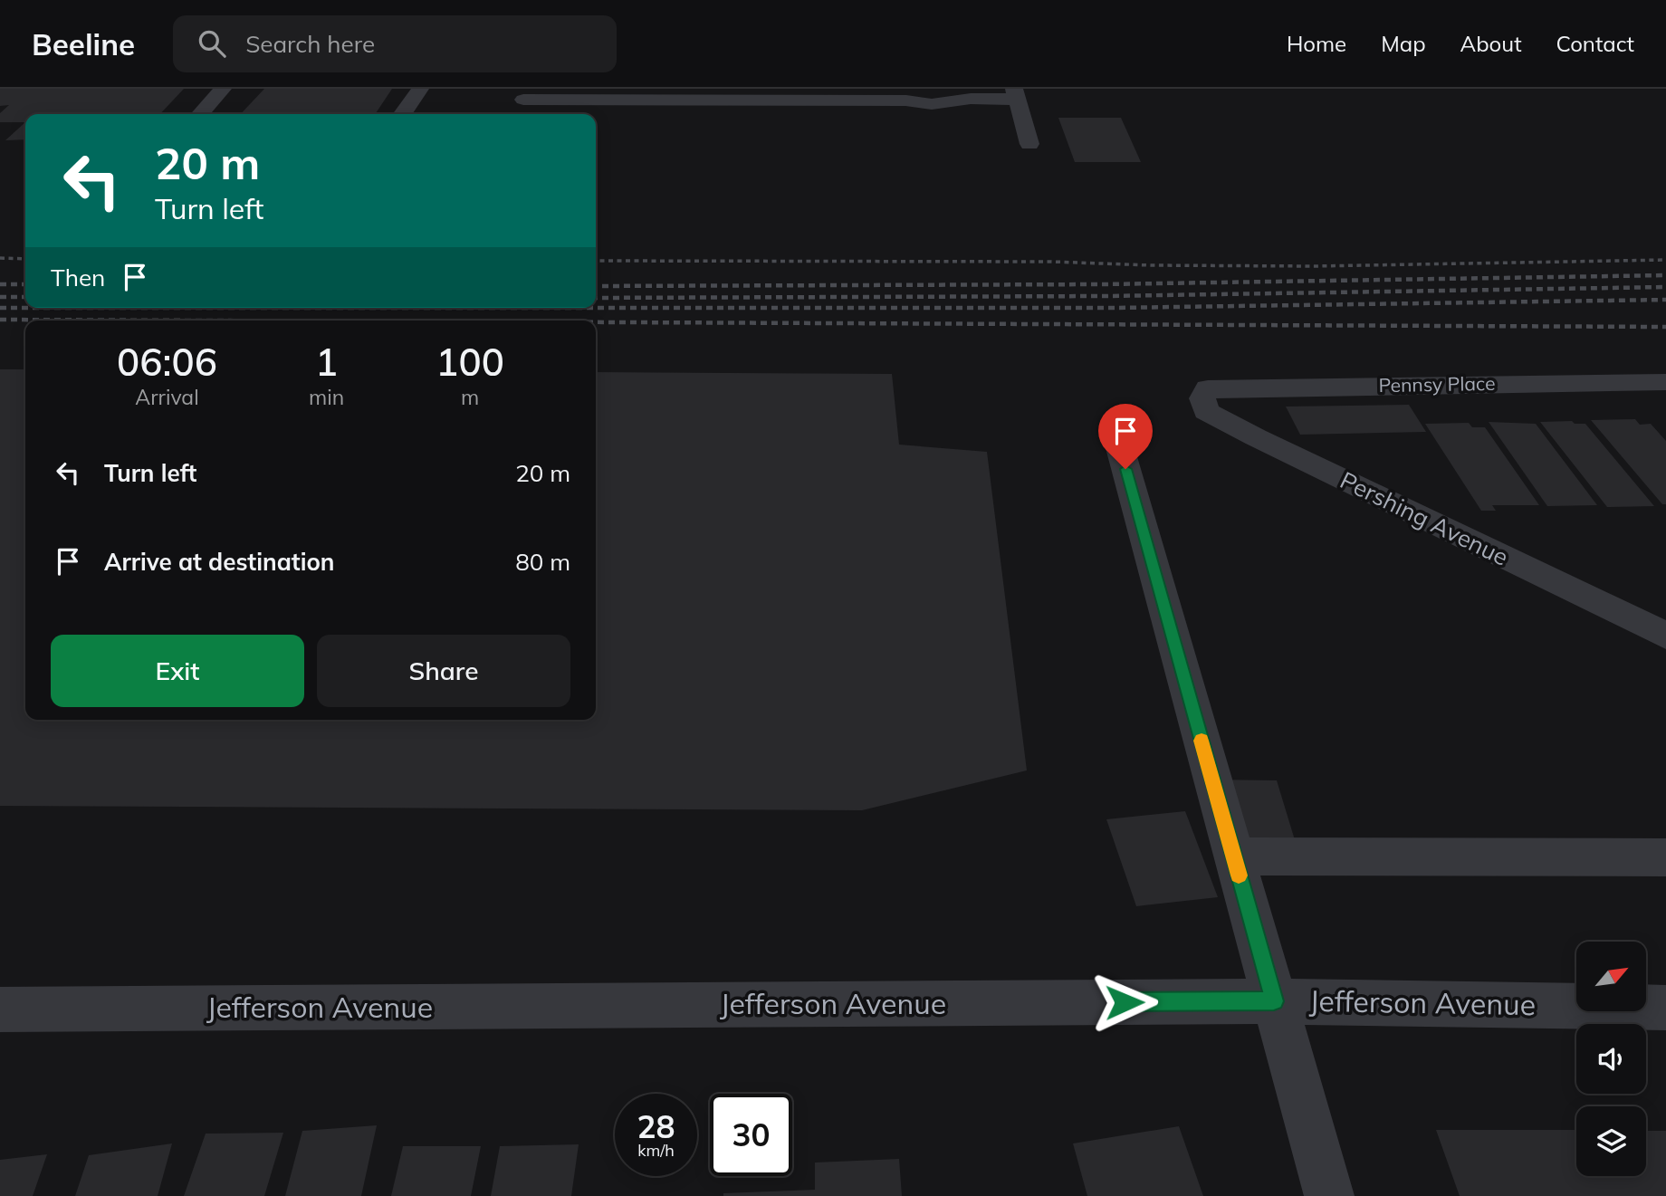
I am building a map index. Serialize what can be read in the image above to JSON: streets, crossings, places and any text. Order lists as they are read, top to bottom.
{
  "streets": {
    "street": ["Pennsy Place", "Pershing Avenue", "Jefferson Avenue"]
  },
  "crossings": [
    ["Pennsy Place", "Pershing Avenue"]
  ],
  "north": "top right",
  "page": {
    "header": "Beeline",
    "search": "Search here",
    "nav": [
      "Home",
      "Map",
      "About",
      "Contact"
    ],
    "turn": ["20 m", "Turn left"],
    "then": "Then",
    "eta": [
      "06:06",
      "Arrival",
      "1",
      "min",
      "100",
      "m"
    ],
    "list": [
      {
        "name": "Turn left",
        "value": "20 m"
      },
      {
        "name": "Arrive at destination",
        "value": "80 m"
      }
    ],
    "buttons": ["Exit", "Share"],
    "speed": "28 km/h",
    "limit": "30"
  }
}
